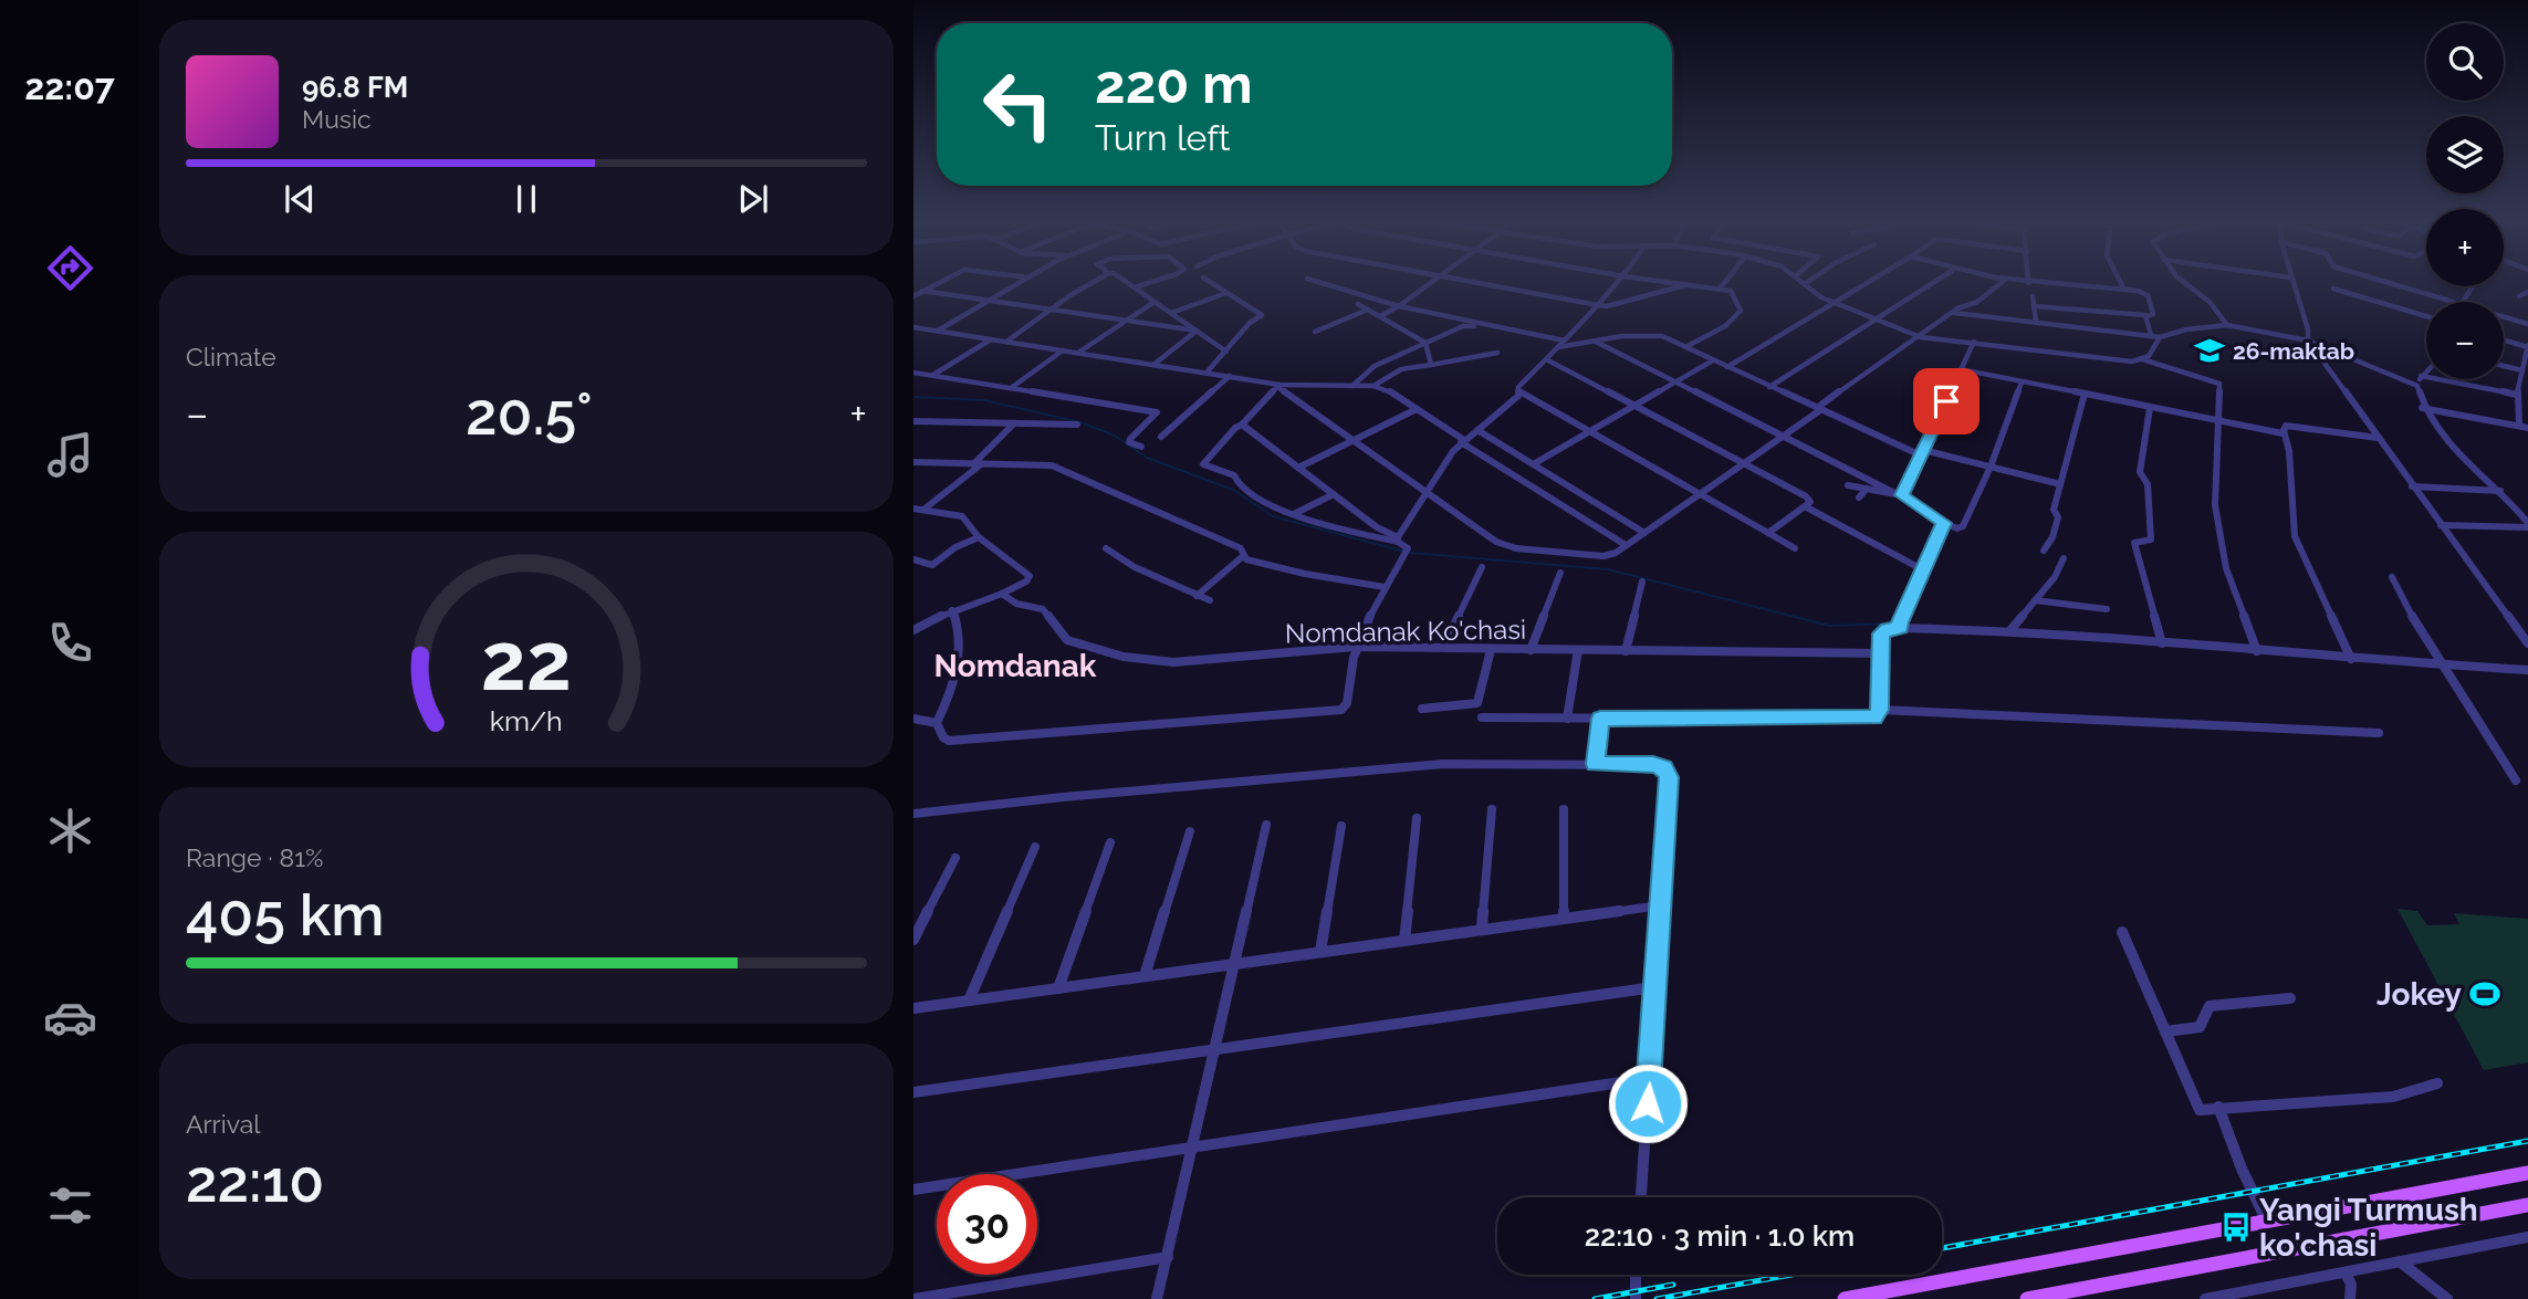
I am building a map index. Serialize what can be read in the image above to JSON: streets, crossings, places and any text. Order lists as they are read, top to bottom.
{
  "streets": {
    "street": ["Nomdanak Ko'chasi"]
  },
  "districts": ["Nomdanak"],
  "places": {
    "school or university": ["26-maktab"],
    "sports": ["Jokey"],
    "bus stop": ["Yangi Turmush ko'chasi"]
  },
  "page": {
    "tabs": "22:07",
    "map_buttons": ["+", "−"],
    "turn": ["220 m", "Turn left"],
    "song": ["96.8 FM", "Music"],
    "tile": [
      "Climate",
      ["Range · 81%", "405 km"],
      ["Arrival", "22:10"]
    ],
    "heat": ["−", "20.5°", "+"],
    "limit": "30",
    "trip": "22:10 · 3 min · 1.0 km",
    "gauge": ["22", "km/h"]
  }
}
